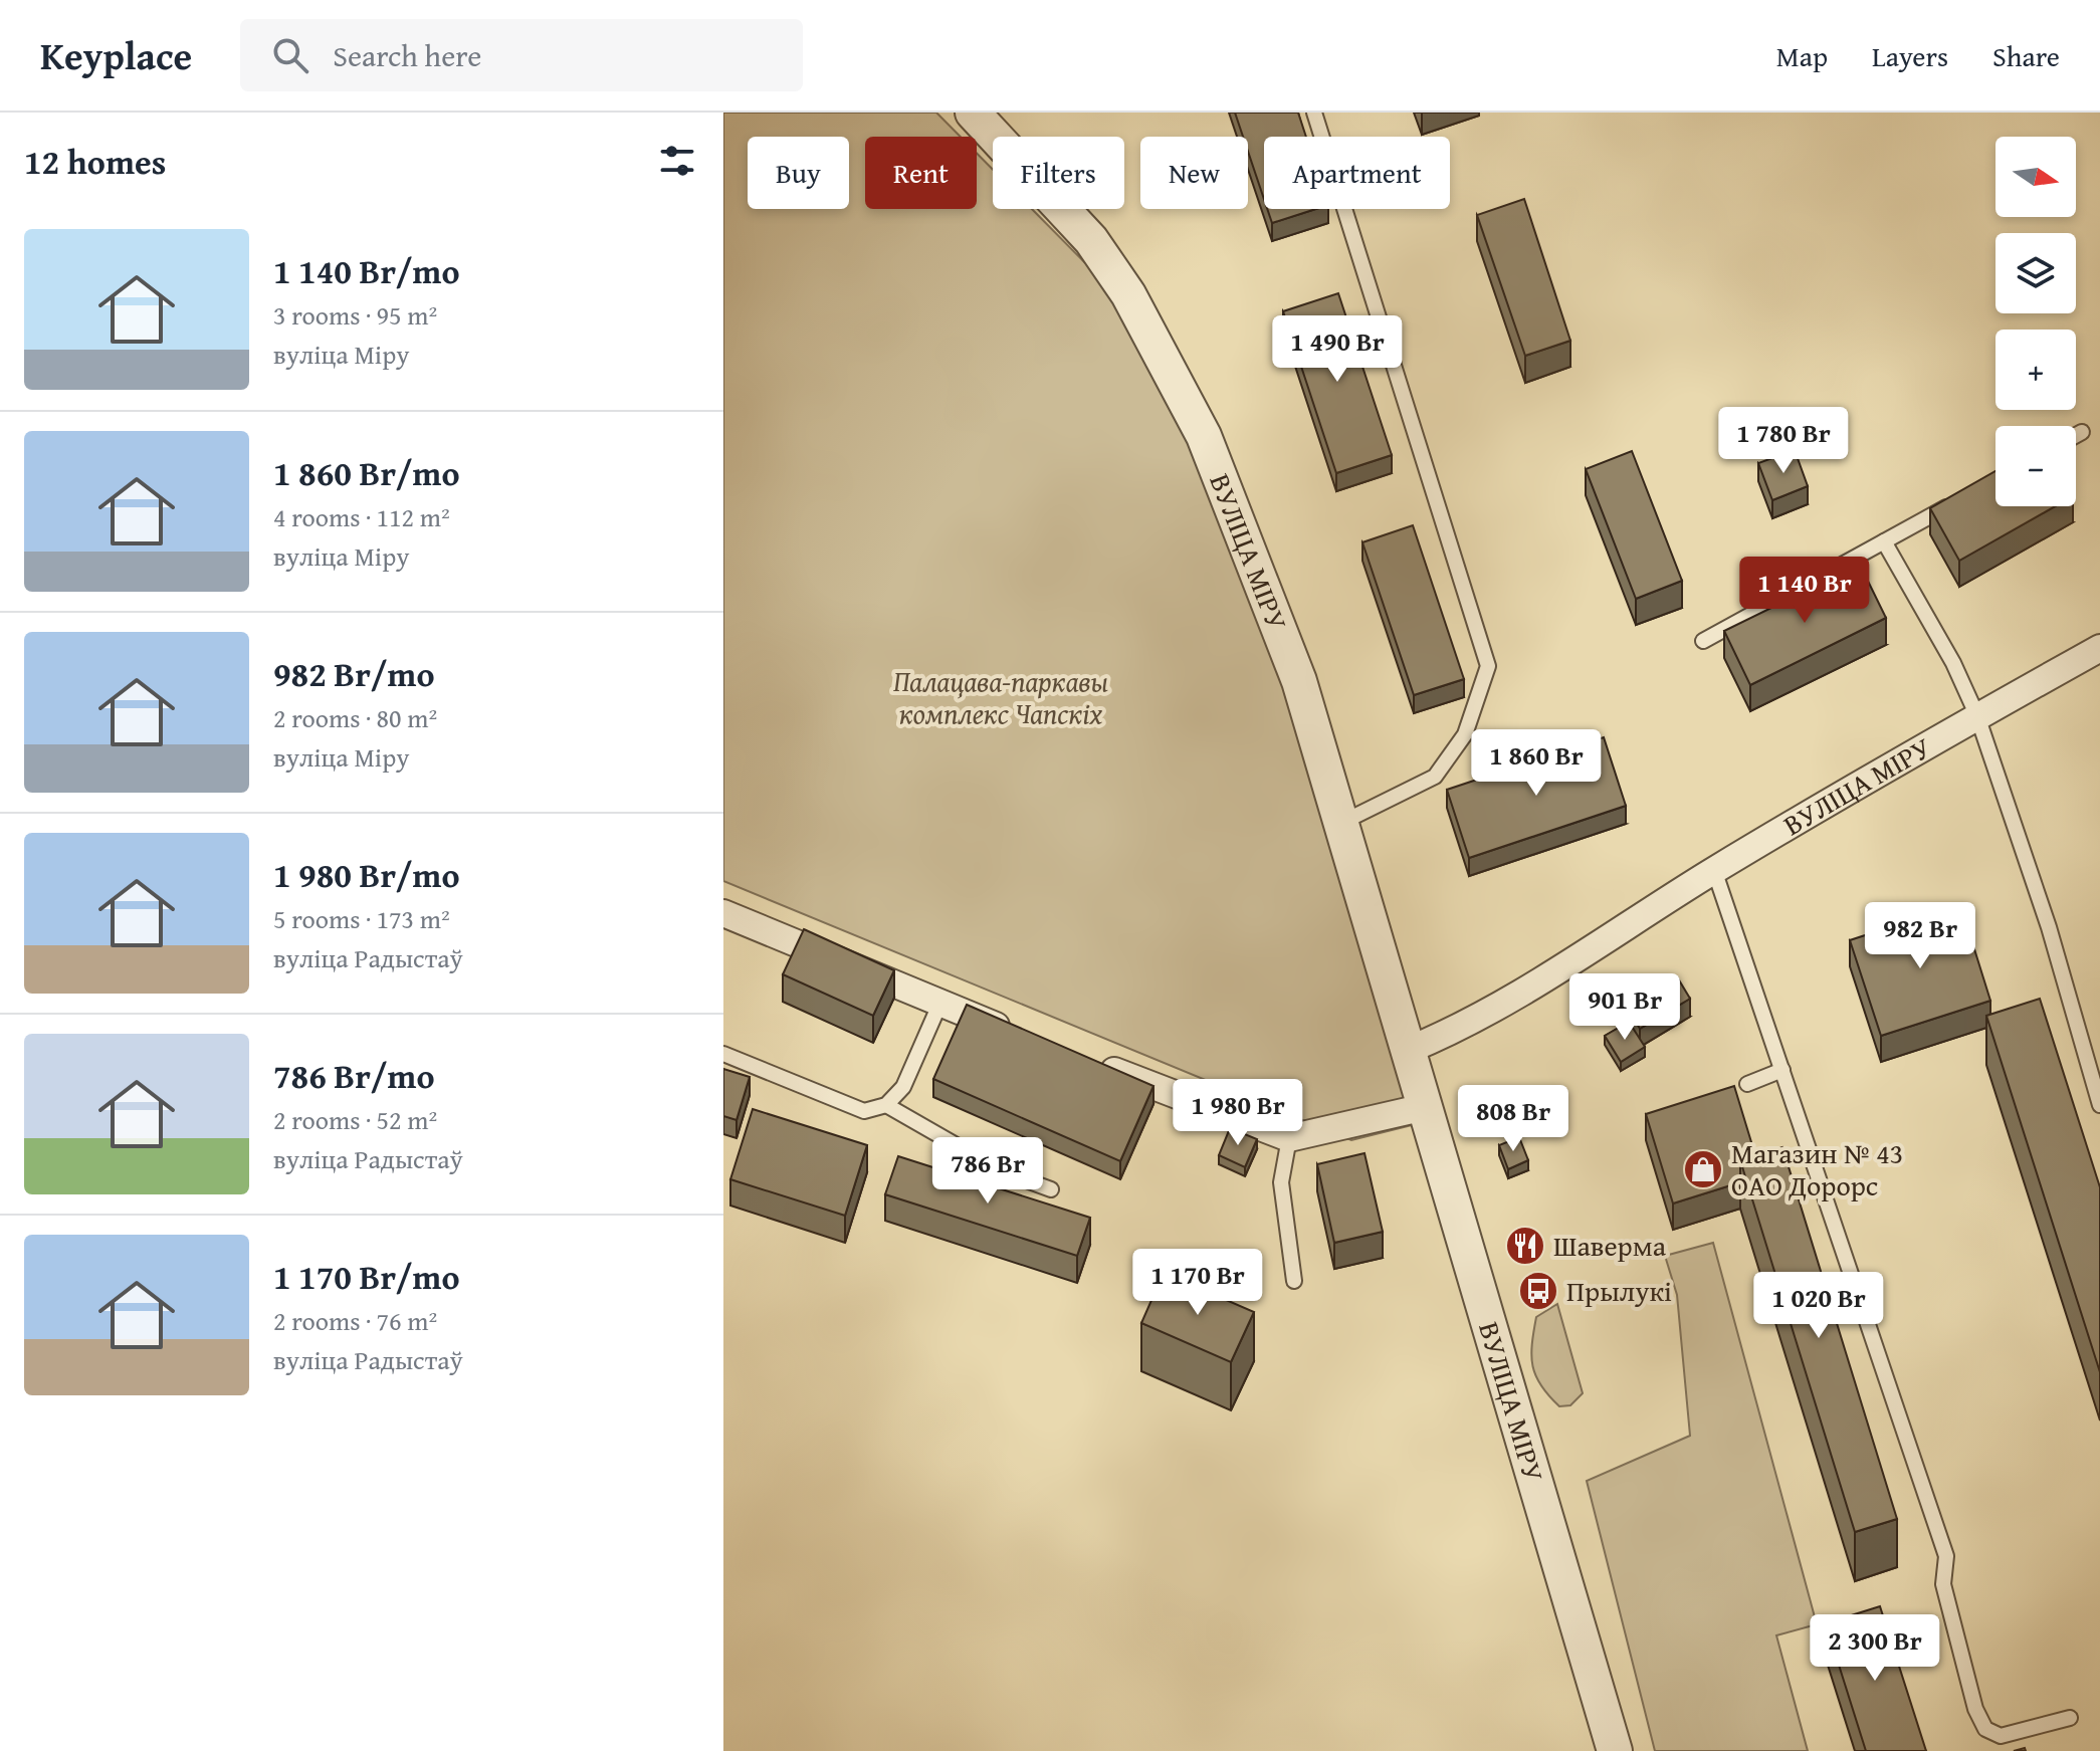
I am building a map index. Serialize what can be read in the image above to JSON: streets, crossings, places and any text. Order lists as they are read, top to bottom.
{
  "streets": {
    "street": ["ВУЛІЦА МІРУ"]
  },
  "parks": ["Палацава-паркавы комплекс Чапскіх"],
  "places": {
    "shop": ["Магазин № 43 ОАО Дорорс"],
    "restaurant": ["Шаверма"],
    "bus stop": ["Прылукі"]
  },
  "north": "right",
  "page": {
    "header": "Keyplace",
    "search": "Search here",
    "nav": ["Map", "Layers", "Share"],
    "heading": "12 homes",
    "map_buttons": ["+", "−"],
    "chip": [
      "Buy",
      "Rent",
      "Filters",
      "New",
      "Apartment"
    ],
    "list": [
      {
        "name": "1 140 Br/mo",
        "note": "3 rooms · 95 m² · вуліца Міру"
      },
      {
        "name": "1 860 Br/mo",
        "note": "4 rooms · 112 m² · вуліца Міру"
      },
      {
        "name": "982 Br/mo",
        "note": "2 rooms · 80 m² · вуліца Міру"
      },
      {
        "name": "1 980 Br/mo",
        "note": "5 rooms · 173 m² · вуліца Радыстаў"
      },
      {
        "name": "786 Br/mo",
        "note": "2 rooms · 52 m² · вуліца Радыстаў"
      },
      {
        "name": "1 170 Br/mo",
        "note": "2 rooms · 76 m² · вуліца Радыстаў"
      }
    ],
    "price": [
      "1 490 Br",
      "1 780 Br",
      "1 140 Br",
      "1 860 Br",
      "982 Br",
      "901 Br",
      "1 980 Br",
      "808 Br",
      "786 Br",
      "1 170 Br",
      "1 020 Br",
      "2 300 Br"
    ]
  }
}
